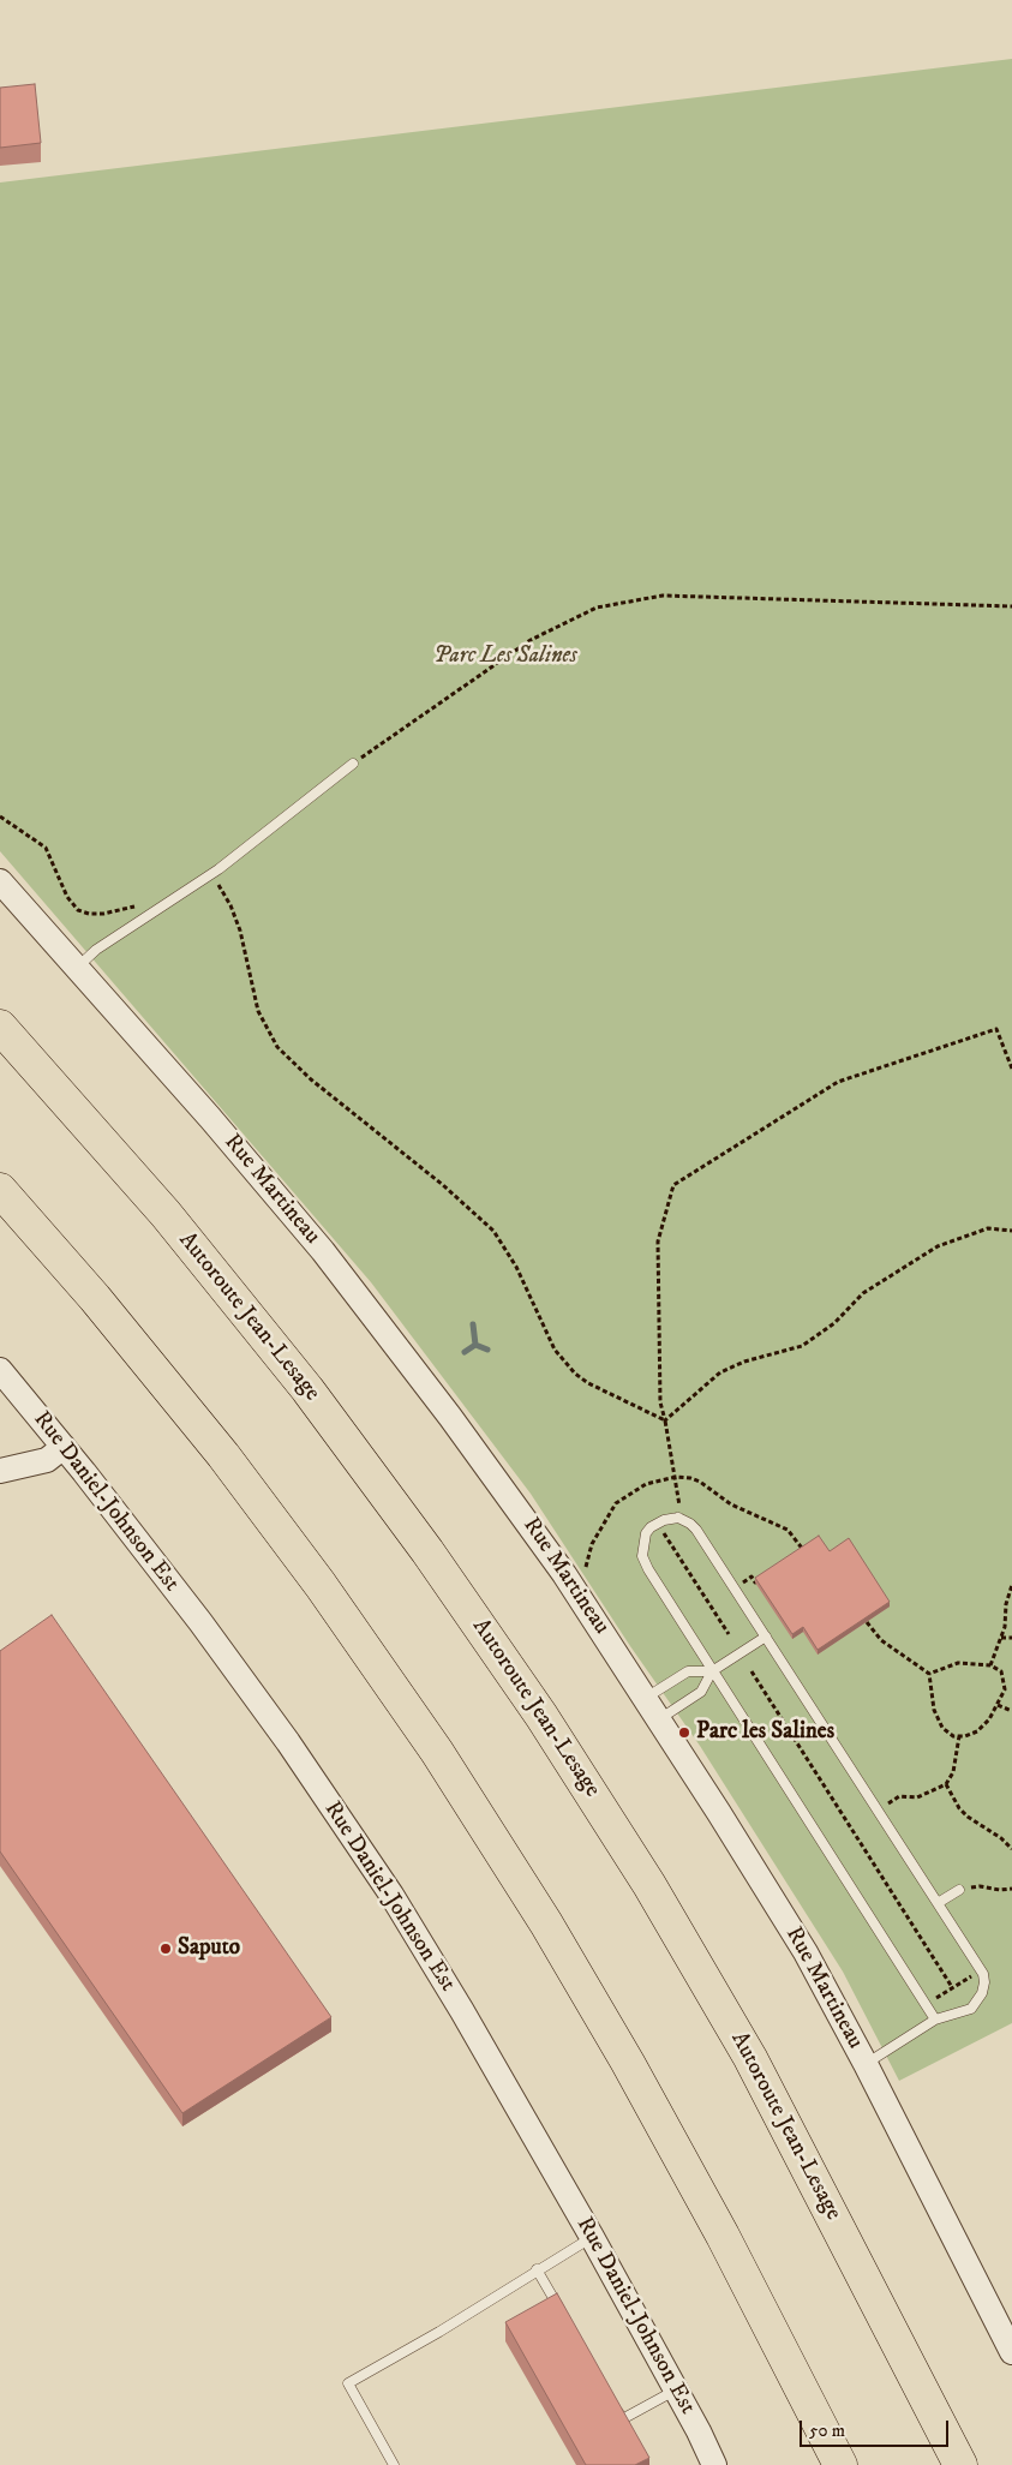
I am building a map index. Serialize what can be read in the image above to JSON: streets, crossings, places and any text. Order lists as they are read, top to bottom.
{
  "streets": {
    "highway": ["Autoroute Jean-Lesage"],
    "street": ["Rue Martineau", "Rue Daniel-Johnson Est"]
  },
  "parks": ["Parc Les Salines"],
  "places": ["Parc les Salines", "Saputo"],
  "scale_bar": "50 m"
}
